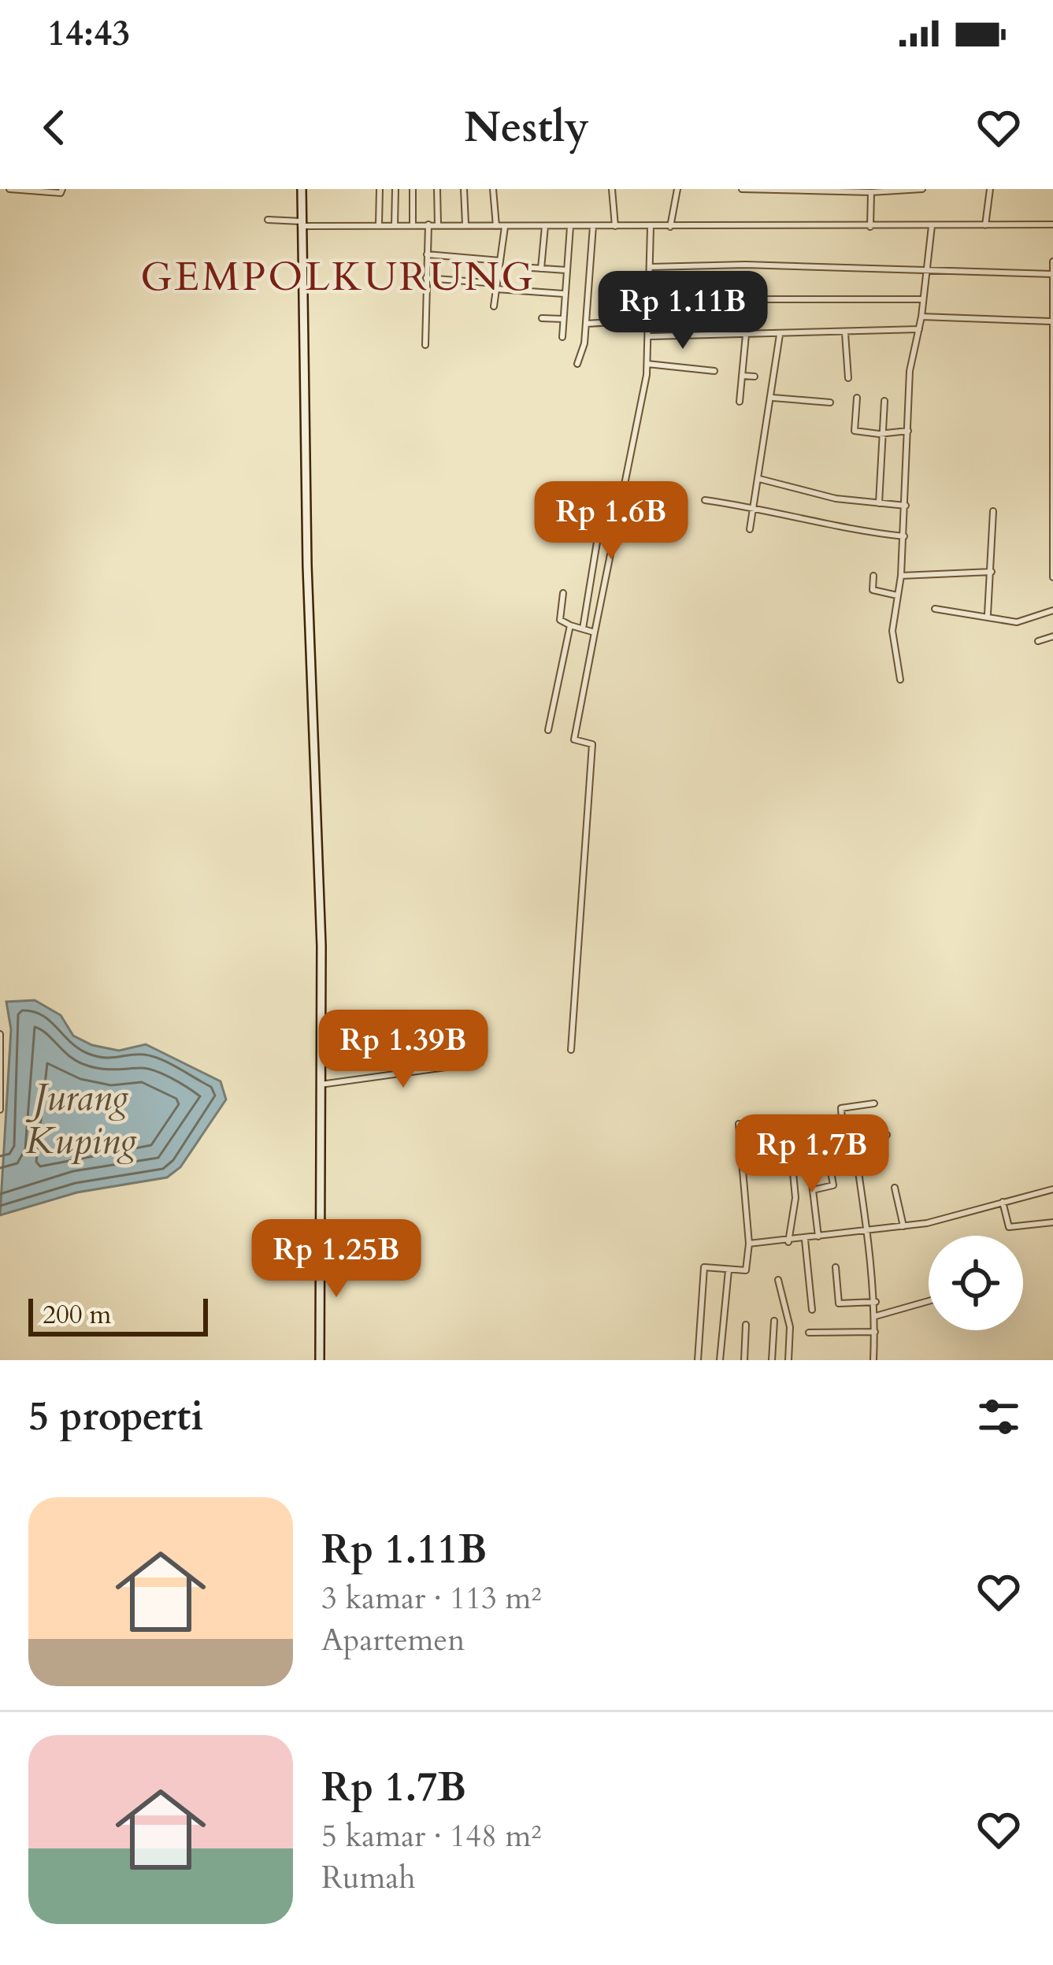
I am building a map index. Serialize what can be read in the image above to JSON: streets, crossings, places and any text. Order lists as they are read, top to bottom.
{
  "districts": ["GEMPOLKURUNG"],
  "water": ["Jurang Kuping"],
  "scale_bar": "200 m",
  "page": {
    "status": "14:43",
    "header": "Nestly",
    "price": [
      "Rp 1.11B",
      "Rp 1.6B",
      "Rp 1.39B",
      "Rp 1.7B",
      "Rp 1.25B"
    ],
    "scale": "200 m",
    "heading": "5 properti",
    "list": [
      {
        "name": "Rp 1.11B",
        "note": "3 kamar · 113 m² · Apartemen"
      },
      {
        "name": "Rp 1.7B",
        "note": "5 kamar · 148 m² · Rumah"
      }
    ]
  }
}
